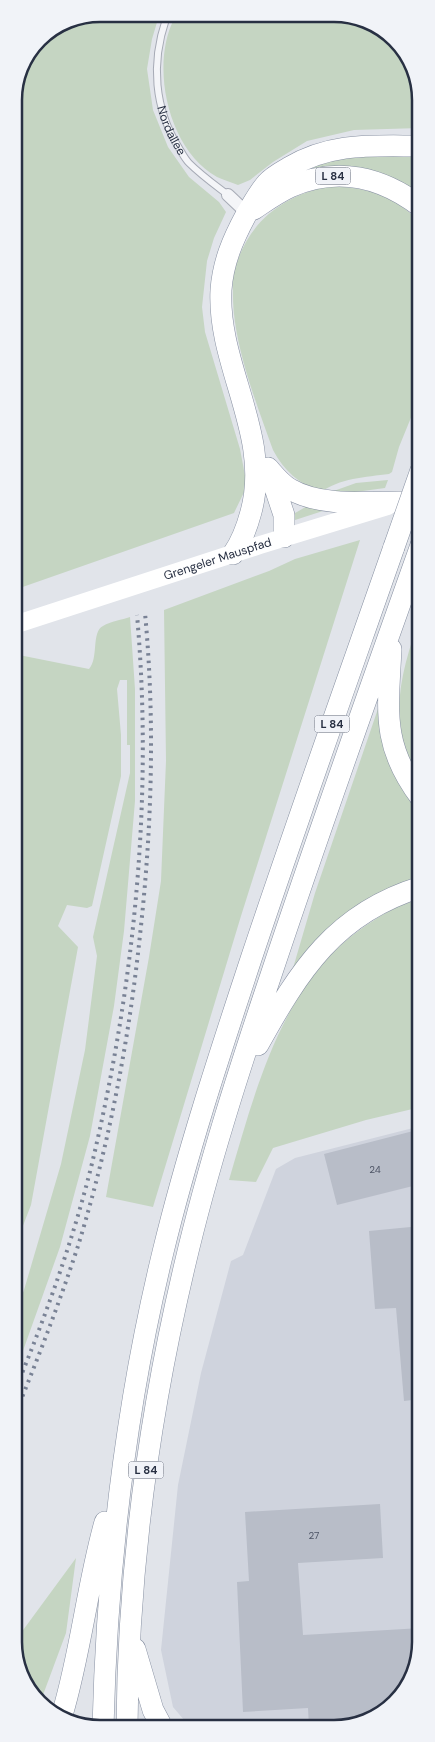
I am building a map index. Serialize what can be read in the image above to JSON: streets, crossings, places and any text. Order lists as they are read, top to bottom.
{
  "streets": {
    "highway": ["L 84"],
    "main road": ["Grengeler Mauspfad"],
    "street": ["Nordallee"]
  },
  "crossings": [
    ["Nordallee", "L 84"],
    ["L 84", "Grengeler Mauspfad"]
  ],
  "house_numbers": ["24", "27"]
}
